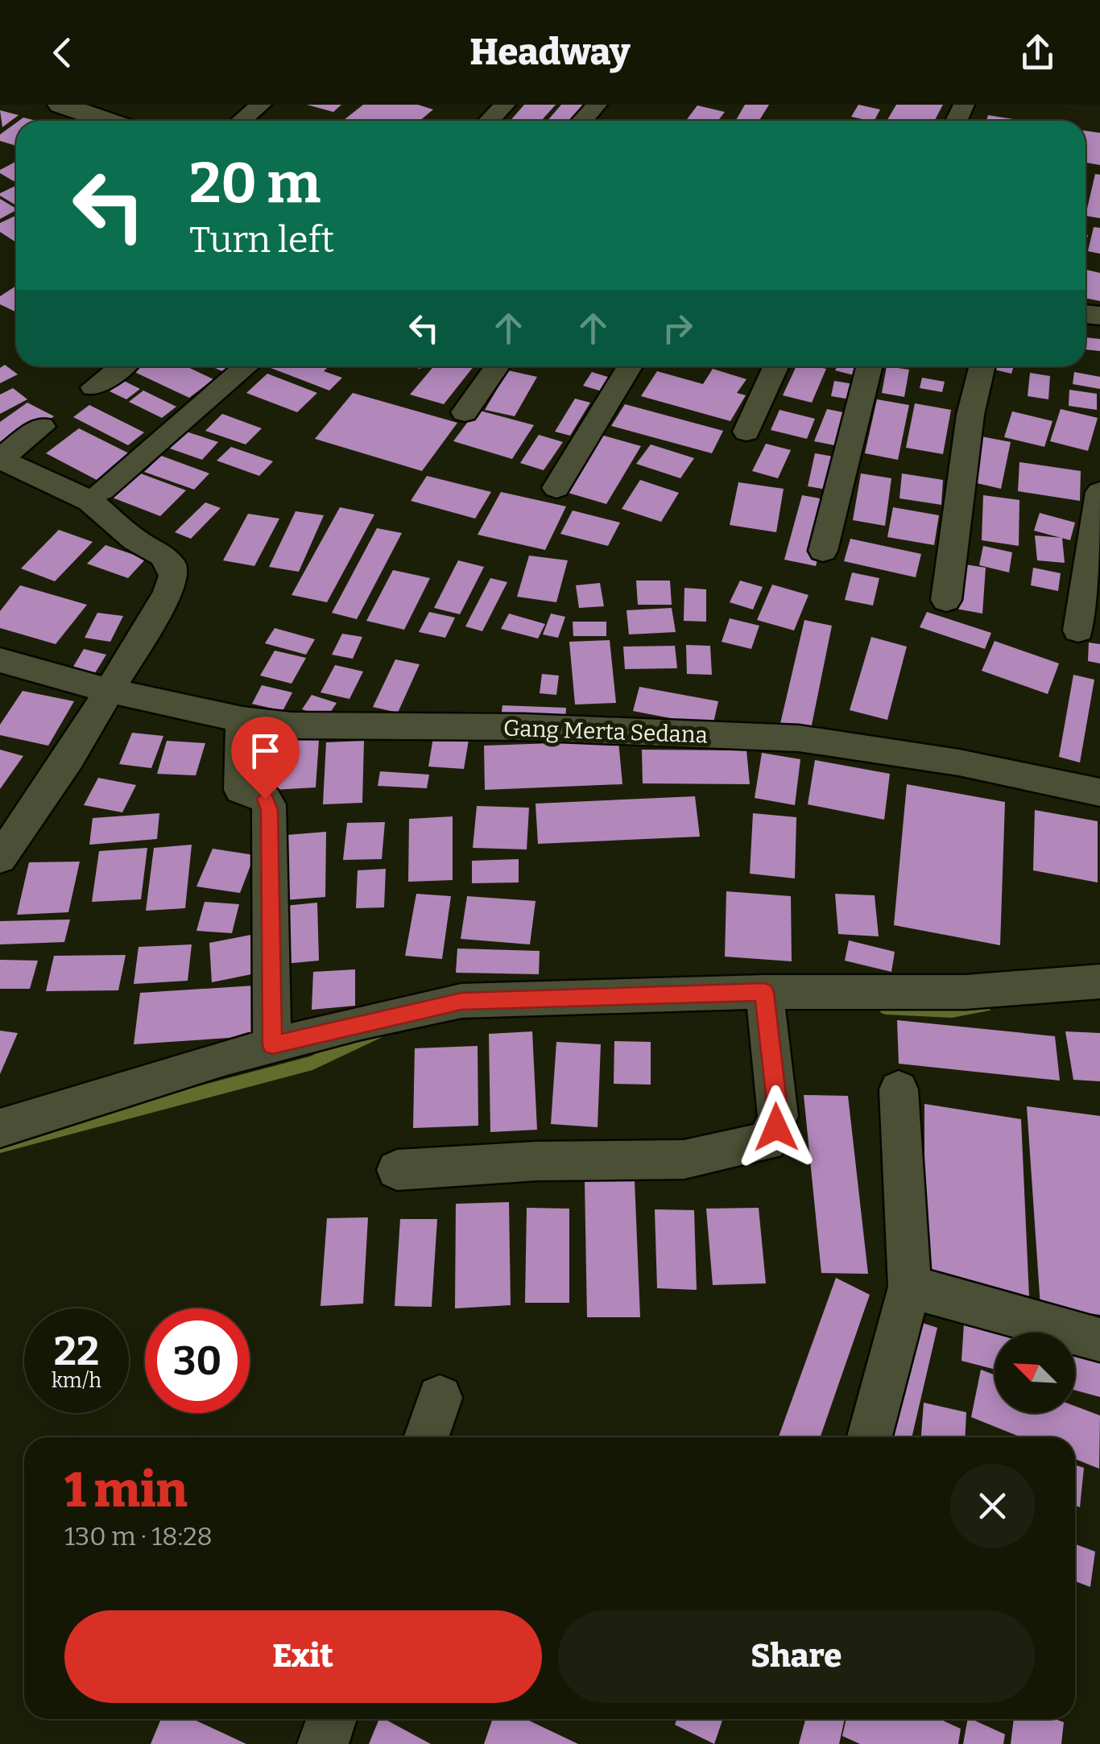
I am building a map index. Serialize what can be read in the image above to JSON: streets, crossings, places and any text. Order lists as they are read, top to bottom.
{
  "streets": {
    "street": ["Gang Merta Sedana"]
  },
  "north": "top left",
  "page": {
    "header": "Headway",
    "turn": ["20 m", "Turn left"],
    "speed": "22 km/h",
    "limit": "30",
    "heading": ["1 min", "130 m · 18:28"],
    "buttons": ["Exit", "Share"]
  }
}
